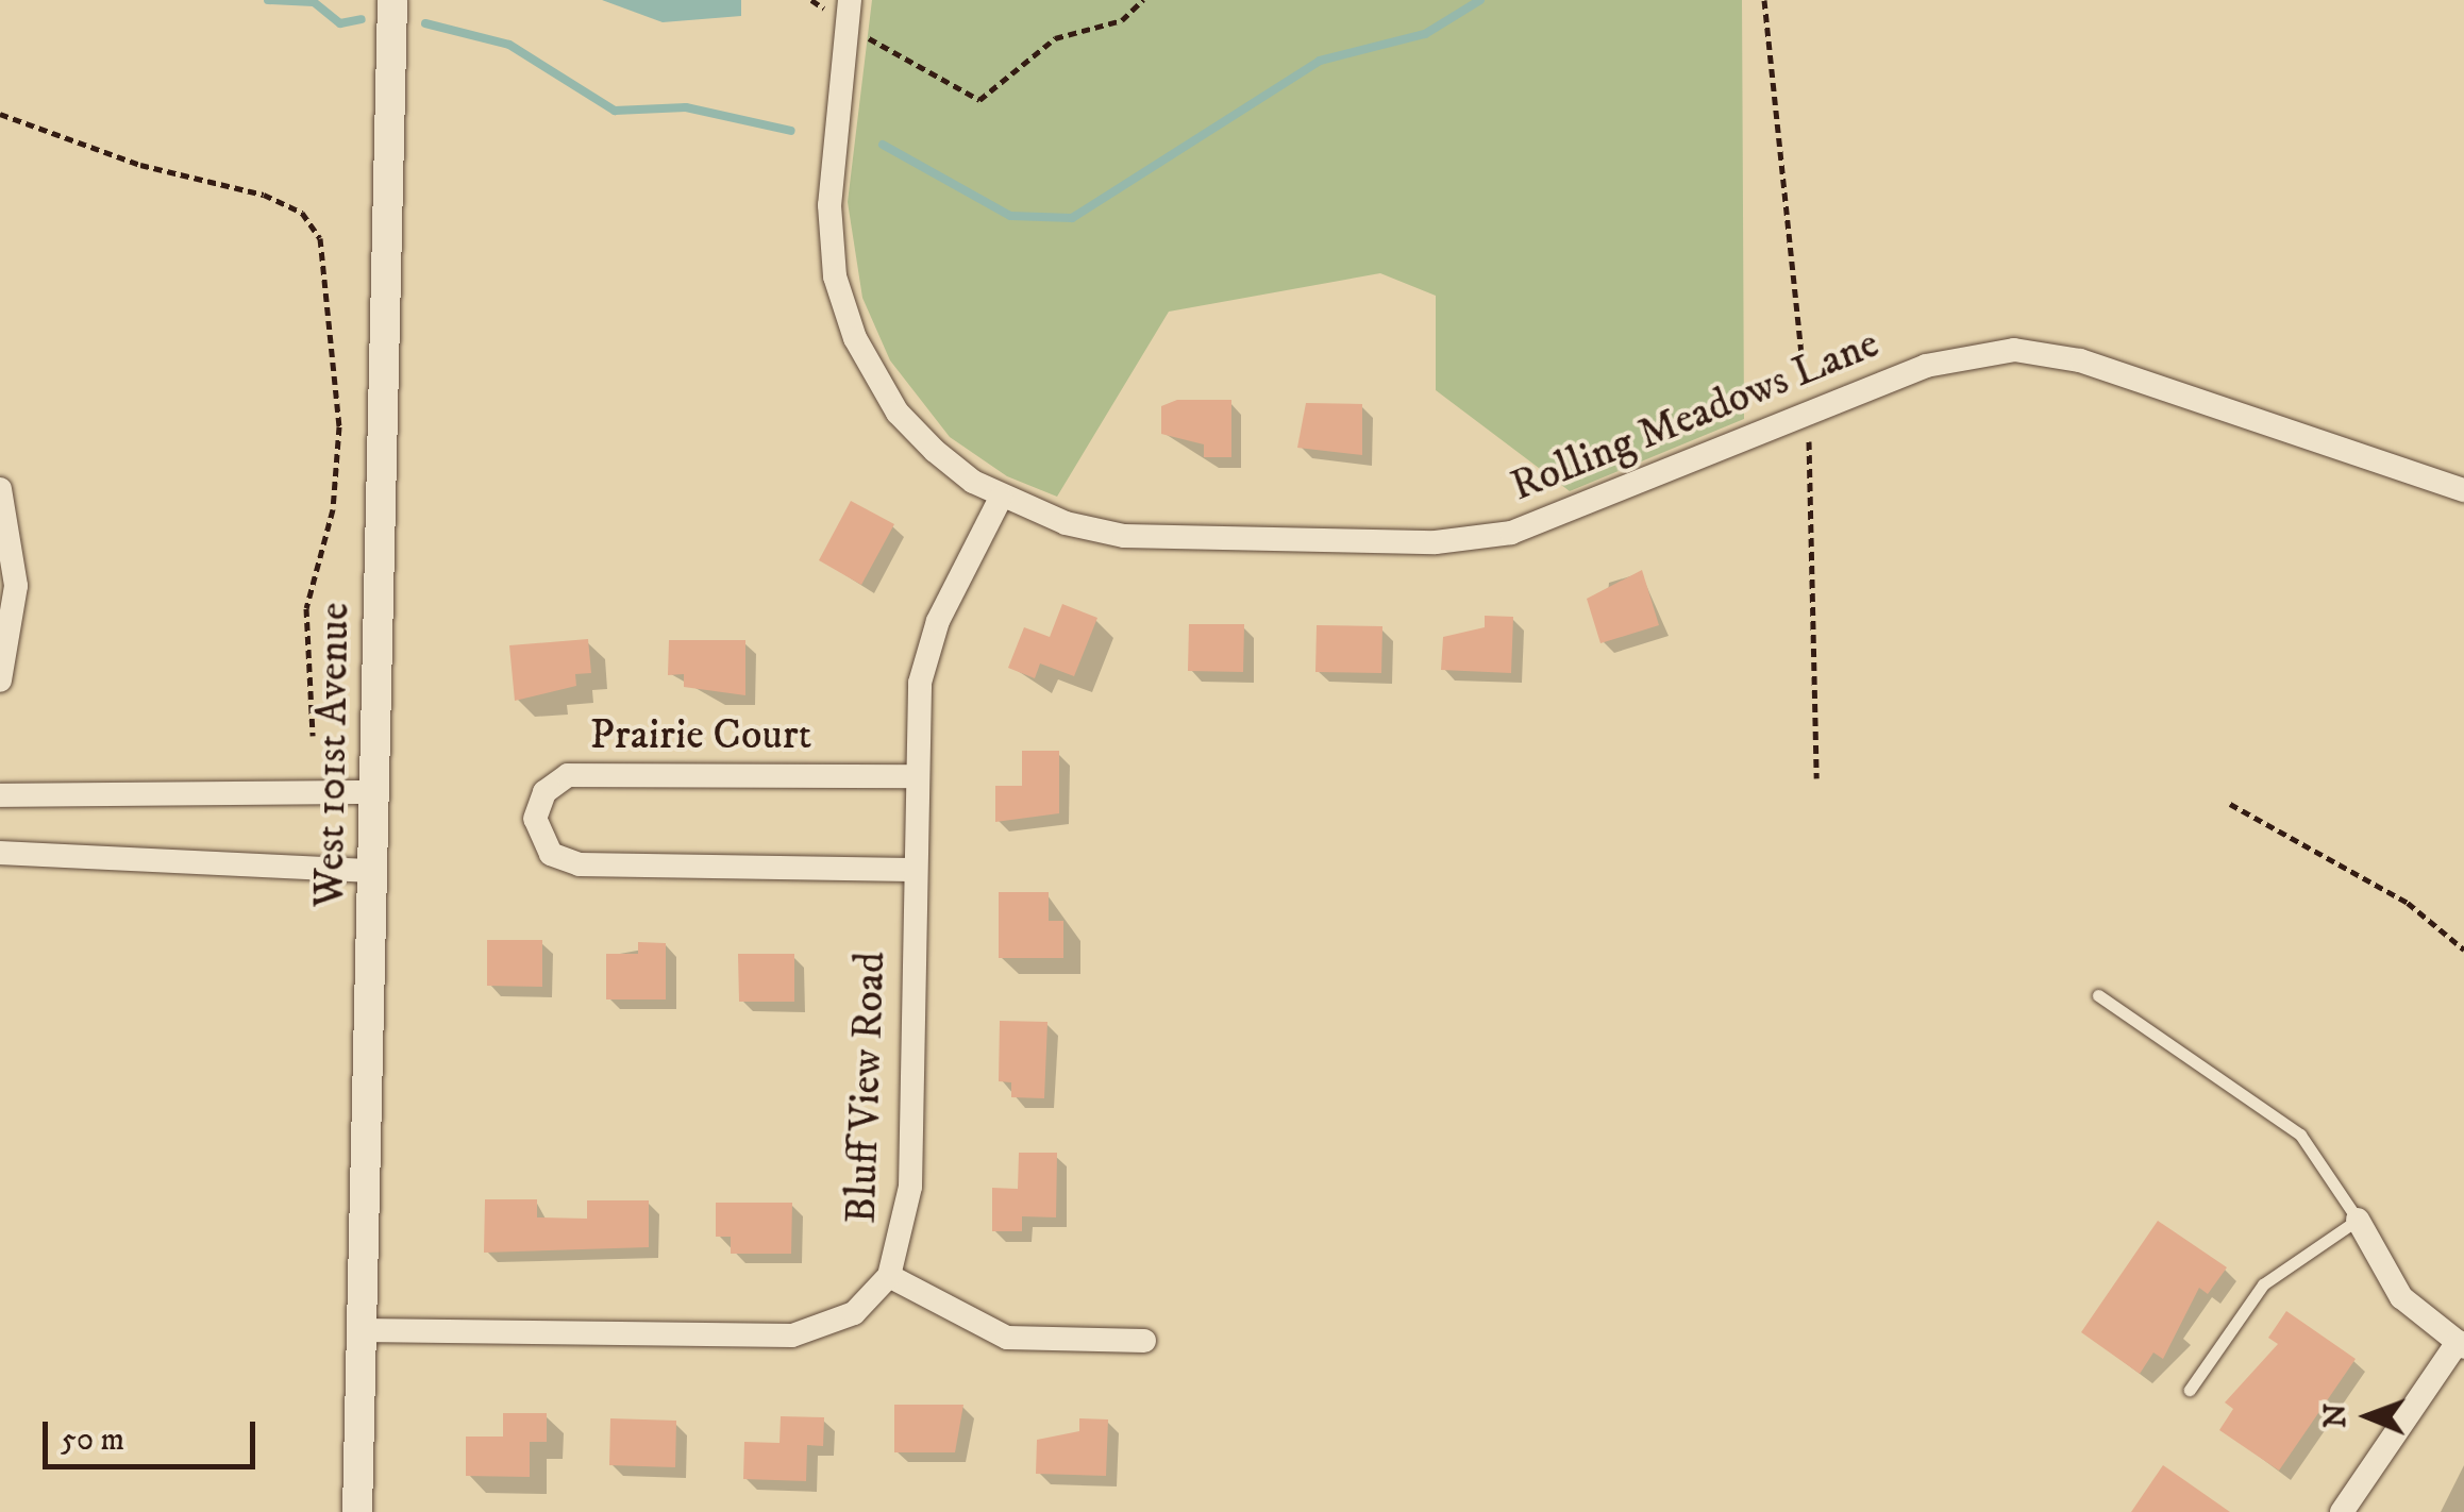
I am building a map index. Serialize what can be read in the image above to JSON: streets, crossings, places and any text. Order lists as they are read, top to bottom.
{
  "streets": {
    "street": [
      "Rolling Meadows Lane",
      "Prairie Court",
      "West 101st Avenue",
      "Bluff View Road"
    ]
  },
  "crossings": [
    ["Rolling Meadows Lane", "Bluff View Road"],
    ["Prairie Court", "Bluff View Road"],
    ["West 101st Avenue", "Bluff View Road"]
  ],
  "scale_bar": "50 m",
  "north": "left"
}
